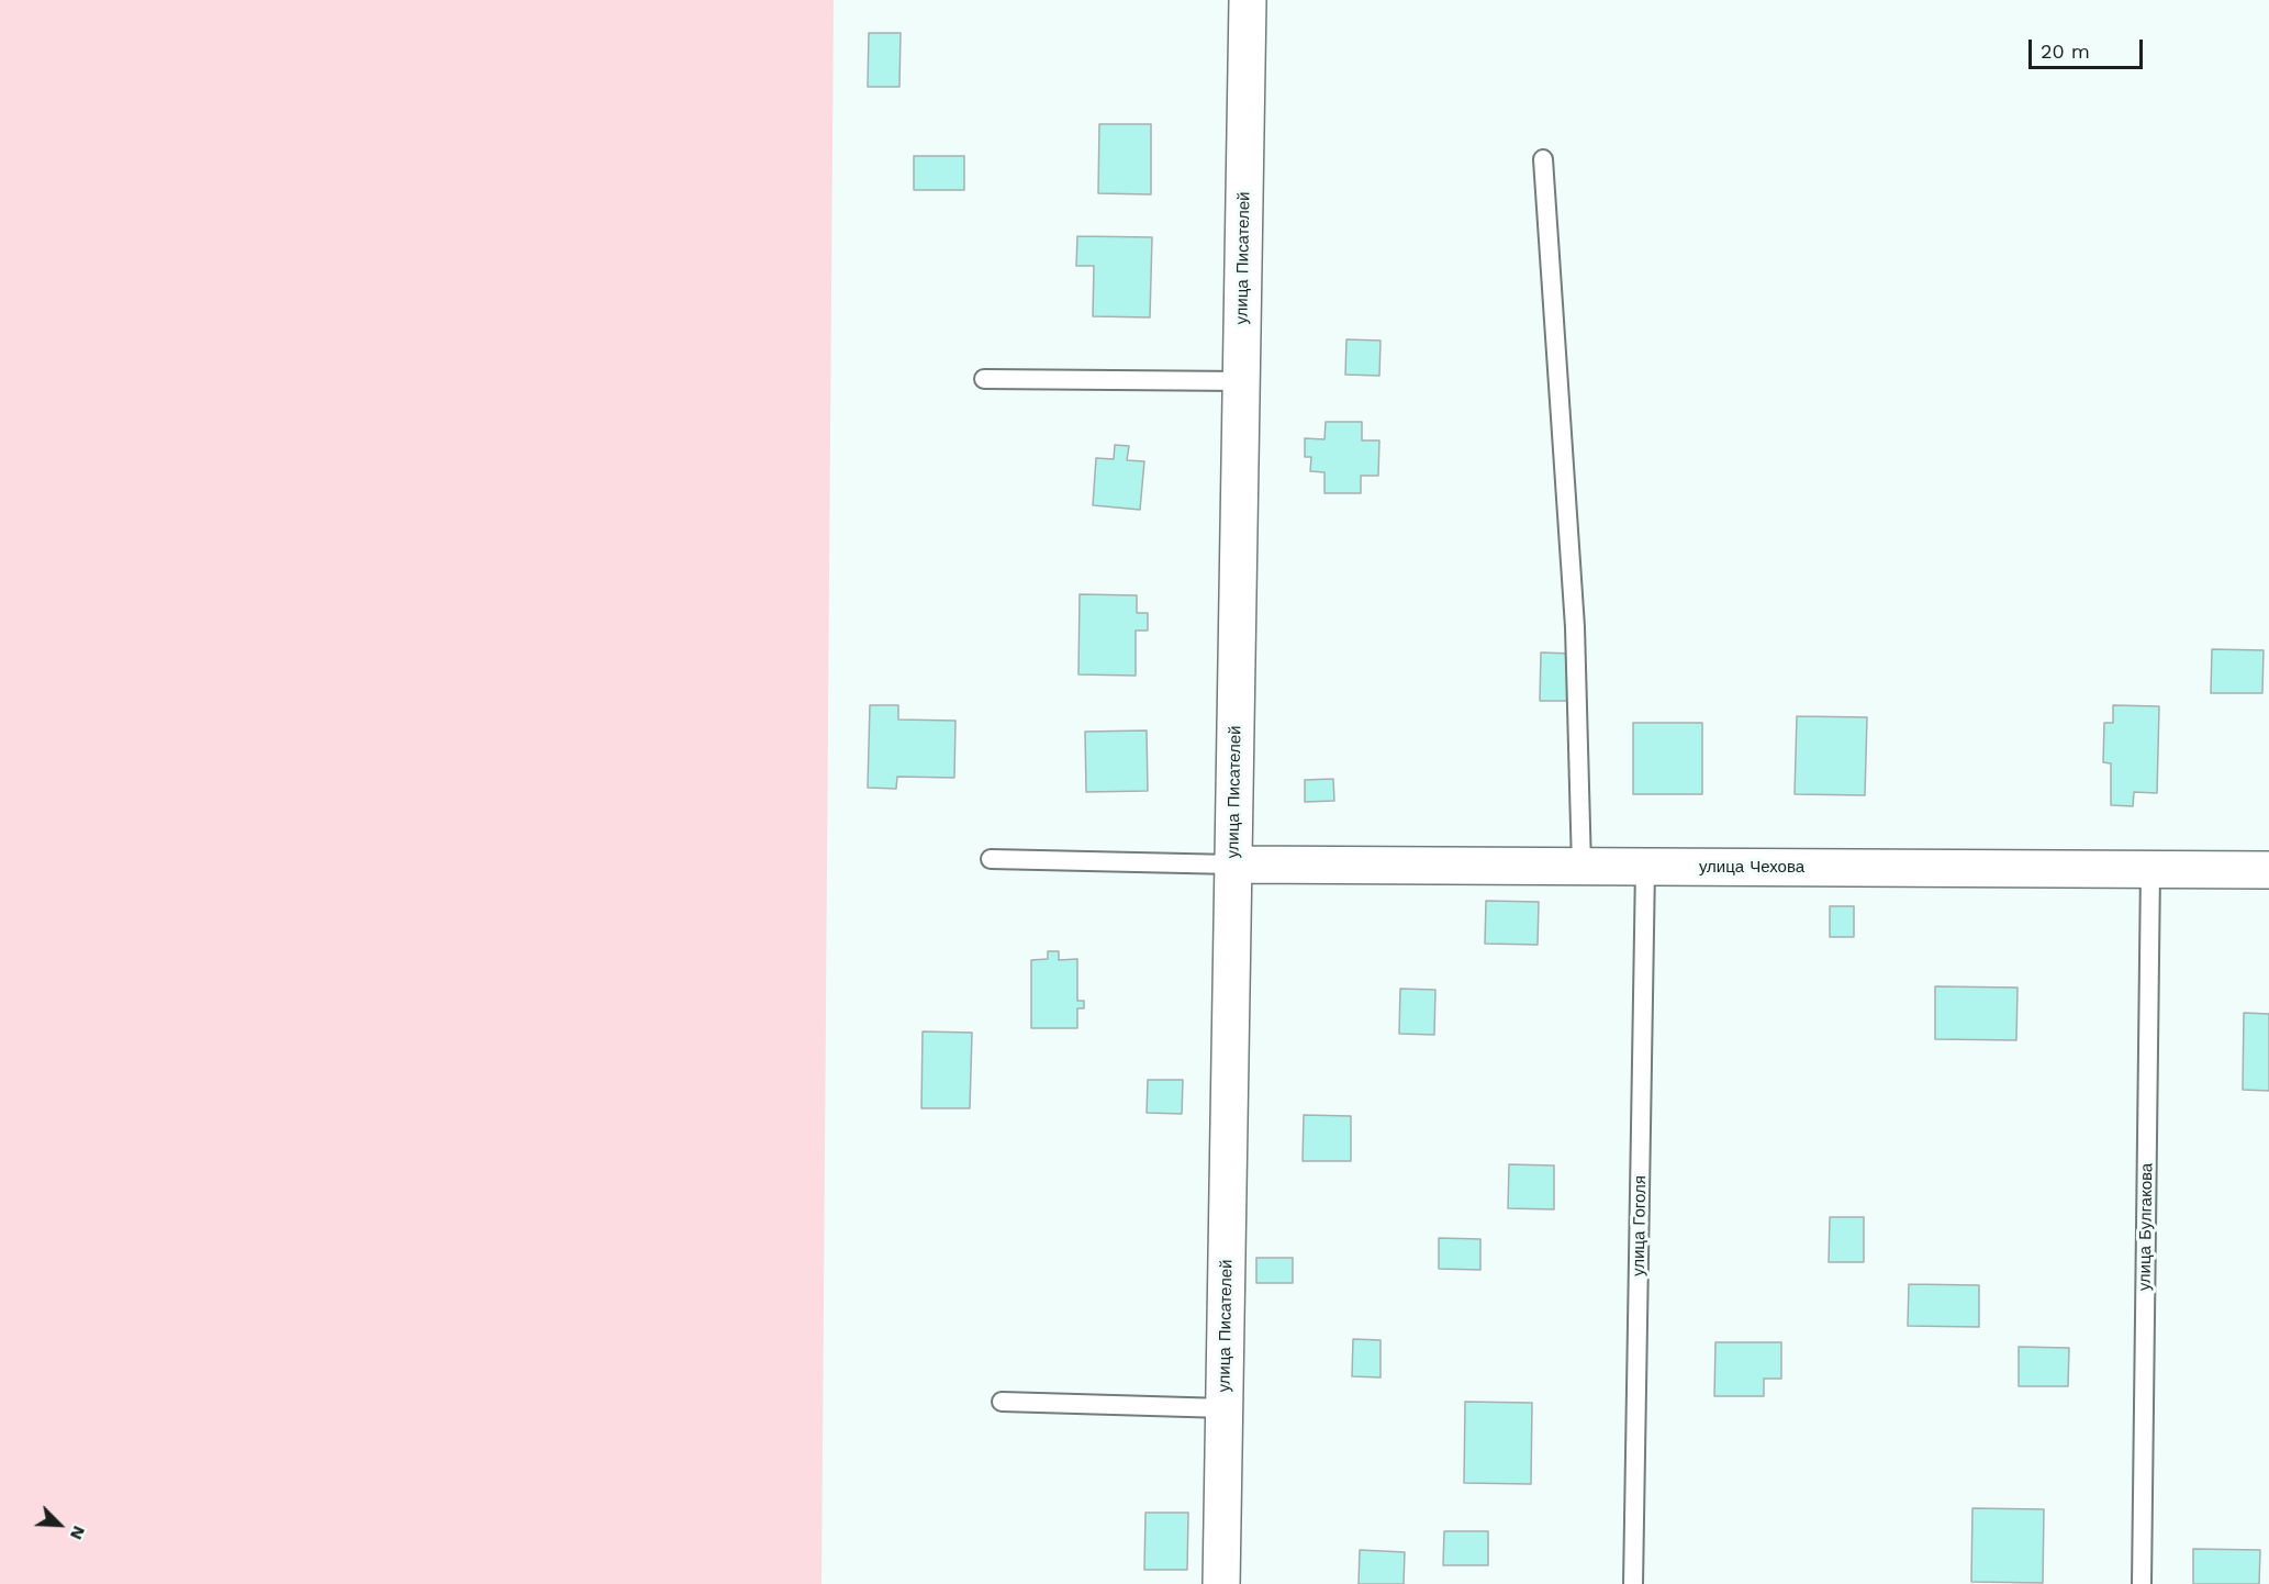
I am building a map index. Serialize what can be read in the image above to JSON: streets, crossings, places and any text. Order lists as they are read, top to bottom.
{
  "streets": {
    "street": ["улица Писателей", "улица Чехова"],
    "lane": ["улица Гоголя", "улица Булгакова"]
  },
  "crossings": [
    ["улица Писателей", "улица Чехова"],
    ["улица Чехова", "улица Гоголя"],
    ["улица Чехова", "улица Булгакова"]
  ],
  "scale_bar": "20 m",
  "north": "bottom right"
}
